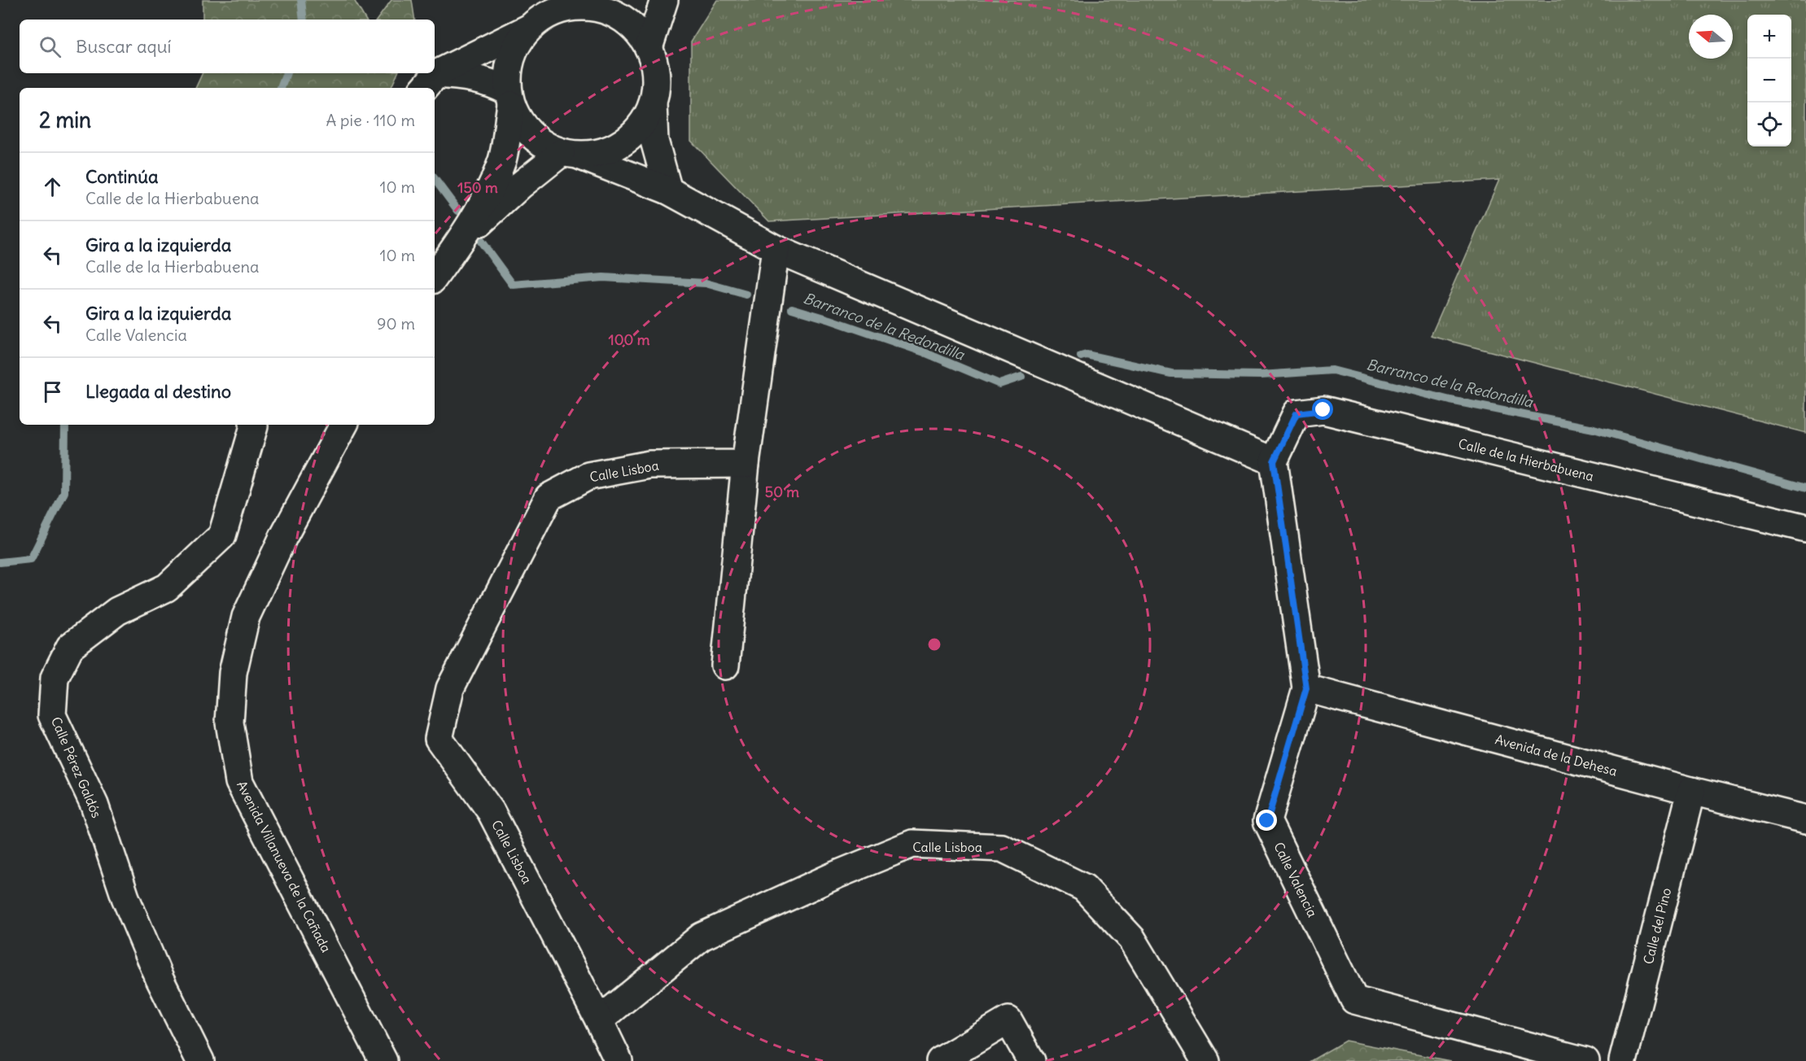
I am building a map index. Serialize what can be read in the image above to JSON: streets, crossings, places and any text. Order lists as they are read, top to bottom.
{
  "streets": {
    "street": [
      "Calle de la Hierbabuena",
      "Calle Lisboa",
      "Avenida de la Dehesa",
      "Calle Pérez Galdós",
      "Avenida Villanueva de la Cañada",
      "Calle Valencia",
      "Calle del Pino"
    ]
  },
  "crossings": [
    ["Calle de la Hierbabuena", "Calle Valencia"],
    ["Avenida de la Dehesa", "Calle Valencia"],
    ["Avenida de la Dehesa", "Calle del Pino"]
  ],
  "water": ["Barranco de la Redondilla"],
  "north": "left",
  "page": {
    "map_buttons": ["+", "−"],
    "search": "Buscar aquí",
    "heading": ["2 min", "A pie · 110 m"],
    "list": [
      ["Continúa", "Calle de la Hierbabuena", "10 m"],
      ["Gira a la izquierda", "Calle de la Hierbabuena", "10 m"],
      ["Gira a la izquierda", "Calle Valencia", "90 m"],
      "Llegada al destino"
    ]
  },
  "rings": ["150 m", "100 m", "50 m"]
}
